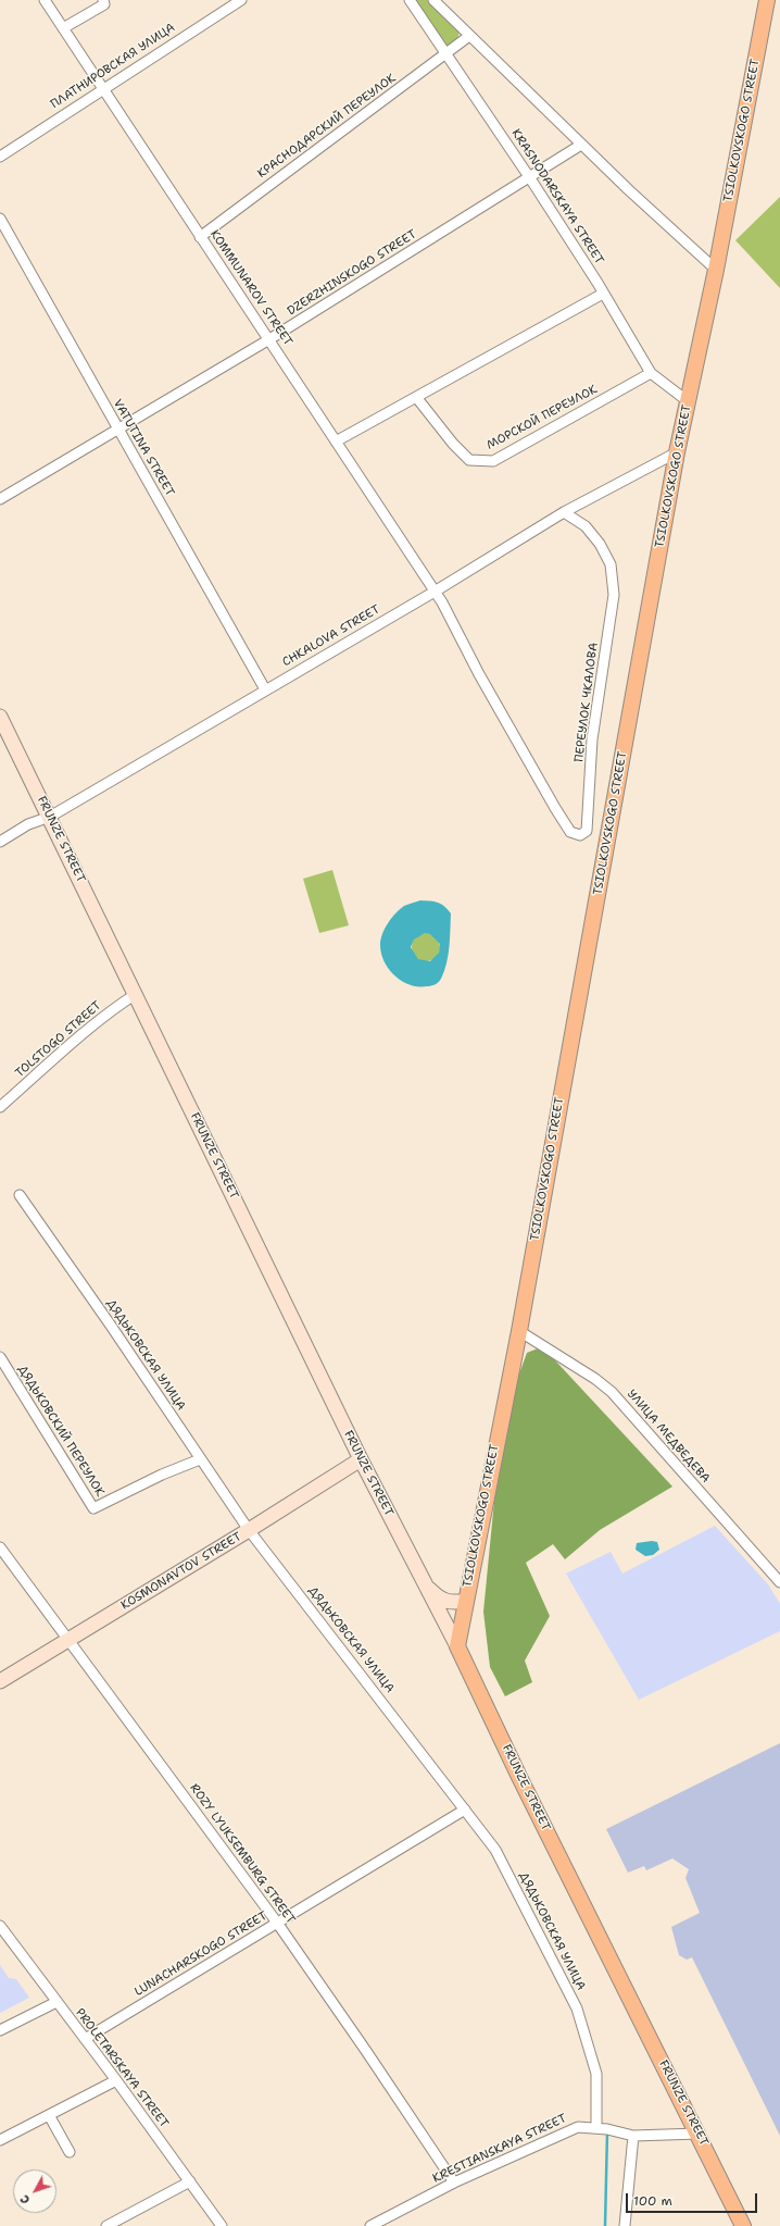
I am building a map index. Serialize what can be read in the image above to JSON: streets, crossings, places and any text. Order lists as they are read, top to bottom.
{
  "streets": {
    "main road": ["TSIOLKOVSKOGO STREET", "FRUNZE STREET", "KOSMONAVTOV STREET"],
    "street": [
      "ПЛАТНИРОВСКАЯ УЛИЦА",
      "КРАСНОДАРСКИЙ ПЕРЕУЛОК",
      "KRASNODARSKAYA STREET",
      "DZERZHINSKOGO STREET",
      "KOMMUNAROV STREET",
      "МОРСКОЙ ПЕРЕУЛОК",
      "VATUTINA STREET",
      "CHKALOVA STREET",
      "ПЕРЕУЛОК ЧКАЛОВА",
      "TOLSTOGO STREET",
      "ДЯДЬКОВСКАЯ УЛИЦА",
      "ДЯДЬКОВСКИЙ ПЕРЕУЛОК",
      "УЛИЦА МЕДВЕДЕВА",
      "ROZY LYUKSEMBURG STREET",
      "LUNACHARSKOGO STREET",
      "PROLETARSKAYA STREET",
      "KRESTIANSKAYA STREET"
    ]
  },
  "crossings": [
    ["ПЛАТНИРОВСКАЯ УЛИЦА", "KOMMUNAROV STREET"],
    ["КРАСНОДАРСКИЙ ПЕРЕУЛОК", "KRASNODARSKAYA STREET"],
    ["КРАСНОДАРСКИЙ ПЕРЕУЛОК", "KOMMUNAROV STREET"],
    ["TSIOLKOVSKOGO STREET", "KRASNODARSKAYA STREET"],
    ["TSIOLKOVSKOGO STREET", "CHKALOVA STREET"],
    ["TSIOLKOVSKOGO STREET", "FRUNZE STREET"],
    ["TSIOLKOVSKOGO STREET", "УЛИЦА МЕДВЕДЕВА"],
    ["KRASNODARSKAYA STREET", "DZERZHINSKOGO STREET"],
    ["KRASNODARSKAYA STREET", "МОРСКОЙ ПЕРЕУЛОК"],
    ["DZERZHINSKOGO STREET", "KOMMUNAROV STREET"],
    ["DZERZHINSKOGO STREET", "VATUTINA STREET"],
    ["KOMMUNAROV STREET", "CHKALOVA STREET"],
    ["KOMMUNAROV STREET", "ПЕРЕУЛОК ЧКАЛОВА"],
    ["VATUTINA STREET", "CHKALOVA STREET"],
    ["CHKALOVA STREET", "ПЕРЕУЛОК ЧКАЛОВА"],
    ["CHKALOVA STREET", "FRUNZE STREET"],
    ["FRUNZE STREET", "TOLSTOGO STREET"],
    ["FRUNZE STREET", "KOSMONAVTOV STREET"],
    ["FRUNZE STREET", "KRESTIANSKAYA STREET"],
    ["ДЯДЬКОВСКАЯ УЛИЦА", "ДЯДЬКОВСКИЙ ПЕРЕУЛОК"],
    ["ДЯДЬКОВСКАЯ УЛИЦА", "KOSMONAVTOV STREET"],
    ["ДЯДЬКОВСКАЯ УЛИЦА", "LUNACHARSKOGO STREET"],
    ["ДЯДЬКОВСКАЯ УЛИЦА", "KRESTIANSKAYA STREET"],
    ["KOSMONAVTOV STREET", "ROZY LYUKSEMBURG STREET"],
    ["ROZY LYUKSEMBURG STREET", "LUNACHARSKOGO STREET"],
    ["ROZY LYUKSEMBURG STREET", "KRESTIANSKAYA STREET"],
    ["LUNACHARSKOGO STREET", "PROLETARSKAYA STREET"]
  ],
  "scale_bar": "100 m",
  "north": "bottom left"
}
